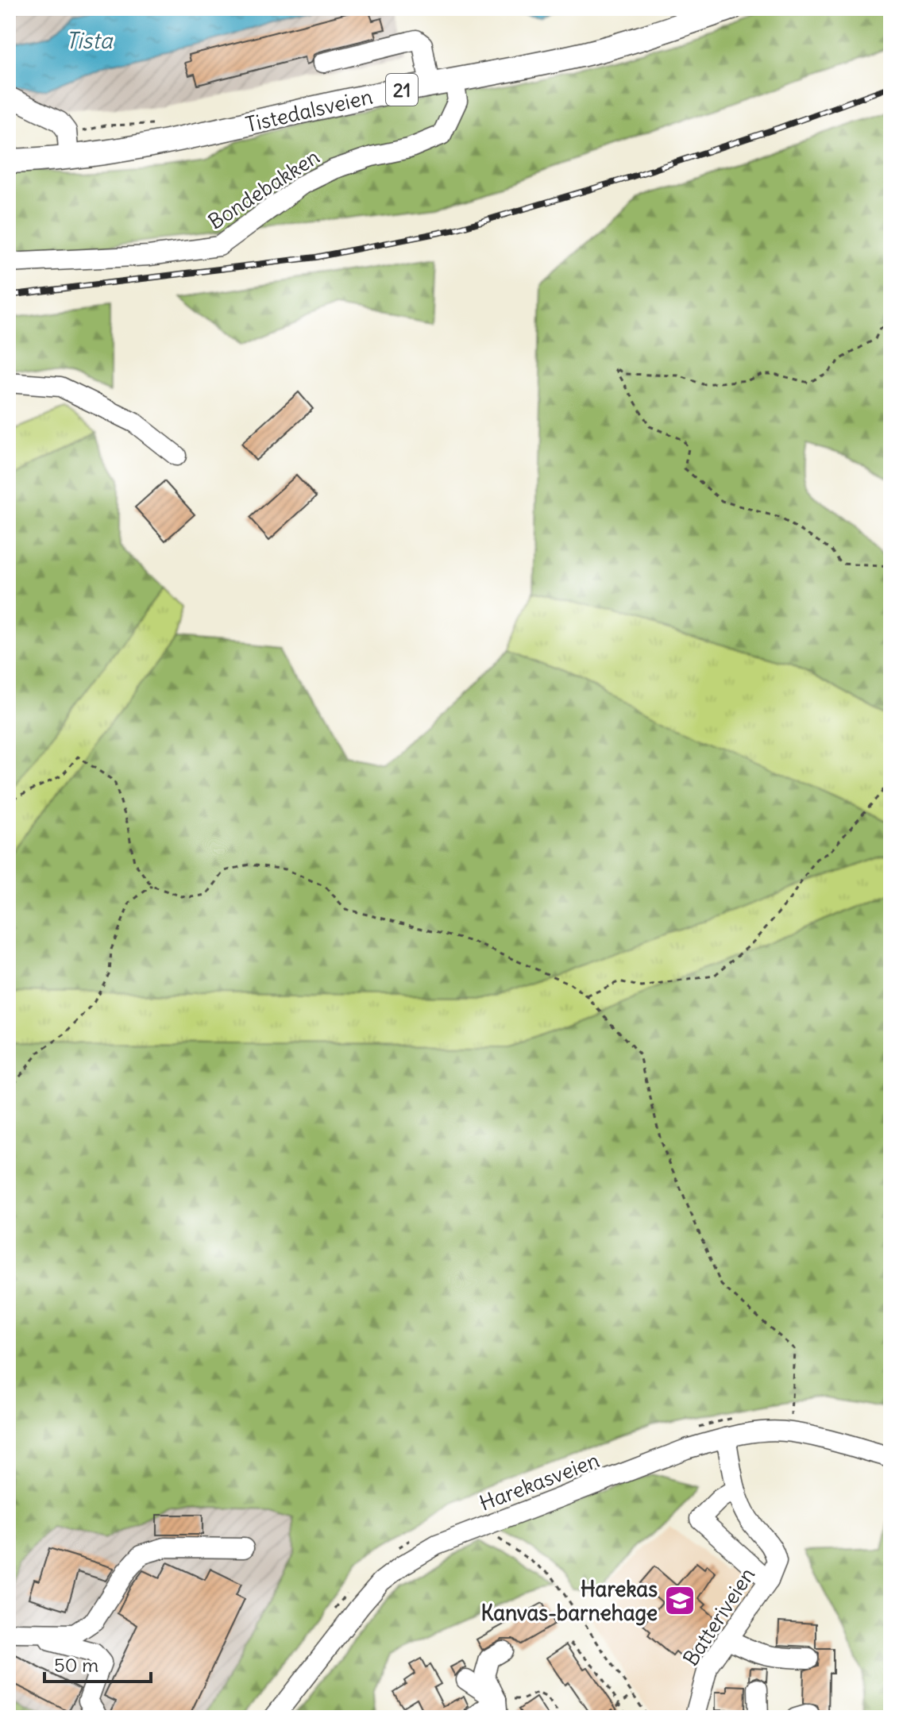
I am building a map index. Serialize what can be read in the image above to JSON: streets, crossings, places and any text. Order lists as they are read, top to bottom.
{
  "streets": {
    "main road": ["21", "Tistedalsveien"],
    "street": ["Bondebakken", "Harekasveien", "Batteriveien"]
  },
  "crossings": [
    ["21", "Tistedalsveien"],
    ["Tistedalsveien", "Bondebakken"],
    ["Harekasveien", "Batteriveien"]
  ],
  "water": ["Tista"],
  "places": {
    "school or university": ["Harekas Kanvas-barnehage"]
  },
  "scale_bar": "50 m"
}
